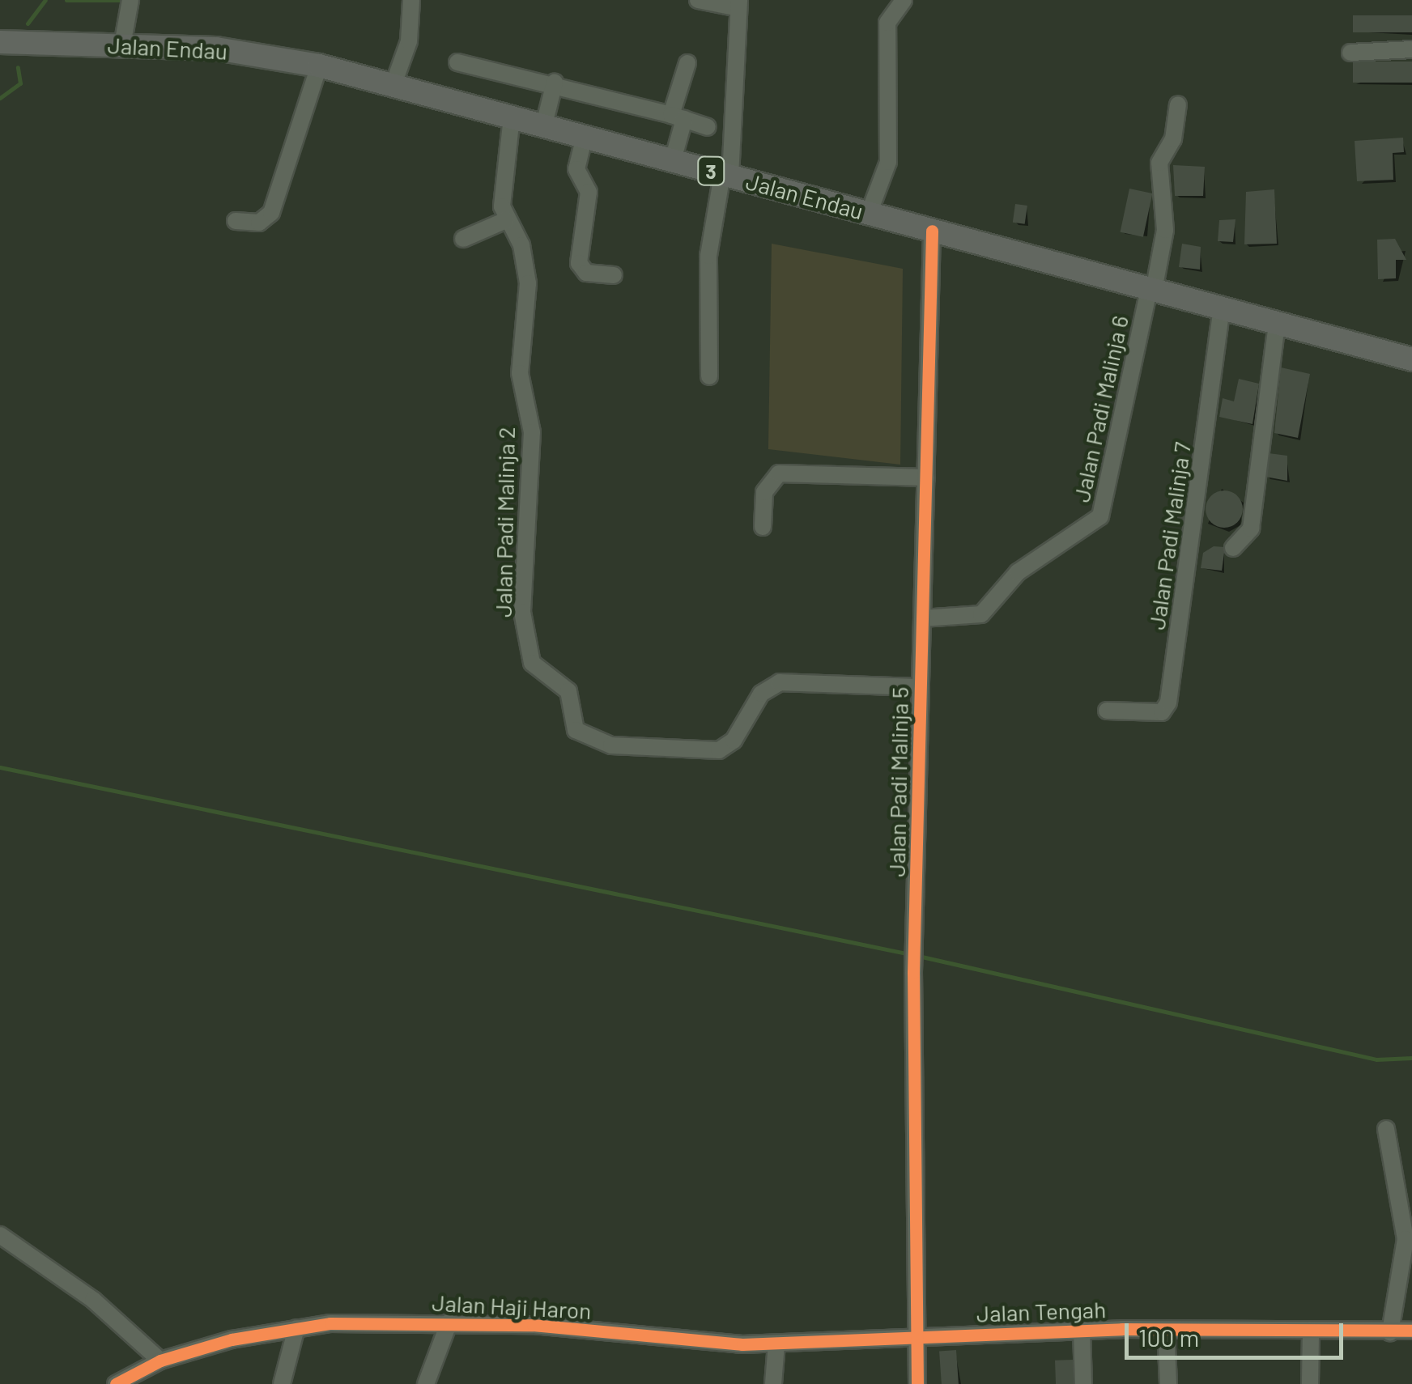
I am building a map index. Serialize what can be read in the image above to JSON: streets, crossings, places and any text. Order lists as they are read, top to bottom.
{
  "streets": {
    "highway": ["Jalan Endau", "3"],
    "street": [
      "Jalan Padi Malinja 6",
      "Jalan Padi Malinja 2",
      "Jalan Padi Malinja 7",
      "Jalan Padi Malinja 5",
      "Jalan Haji Haron",
      "Jalan Tengah"
    ]
  },
  "crossings": [
    ["Jalan Endau", "Jalan Padi Malinja 6"],
    ["Jalan Endau", "Jalan Padi Malinja 2"],
    ["Jalan Endau", "Jalan Padi Malinja 7"],
    ["Jalan Endau", "Jalan Padi Malinja 5"],
    ["Jalan Padi Malinja 6", "Jalan Padi Malinja 5"],
    ["Jalan Padi Malinja 2", "Jalan Padi Malinja 5"],
    ["Jalan Padi Malinja 5", "Jalan Haji Haron"],
    ["Jalan Padi Malinja 5", "Jalan Tengah"],
    ["Jalan Haji Haron", "Jalan Tengah"]
  ],
  "scale_bar": "100 m"
}
